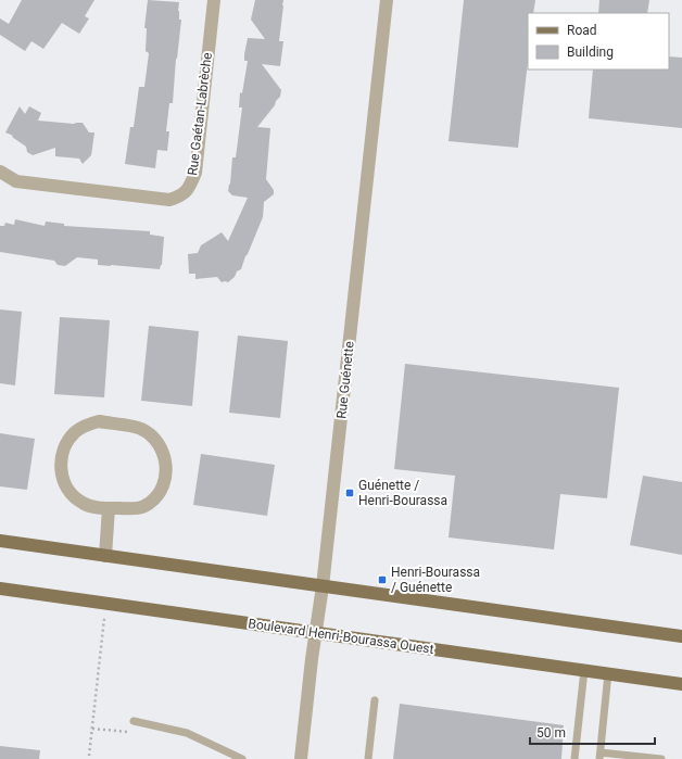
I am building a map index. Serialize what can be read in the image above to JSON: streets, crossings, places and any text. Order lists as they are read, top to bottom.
{
  "streets": {
    "main road": ["Boulevard Henri-Bourassa Ouest"],
    "street": ["Rue Gaétan-Labrèche", "Rue Guénette"]
  },
  "crossings": [
    ["Rue Guénette", "Boulevard Henri-Bourassa Ouest"]
  ],
  "places": {
    "transit": ["Guénette / Henri-Bourassa", "Henri-Bourassa / Guénette"]
  },
  "legend": ["Road", "Building"],
  "scale_bar": "50 m"
}
